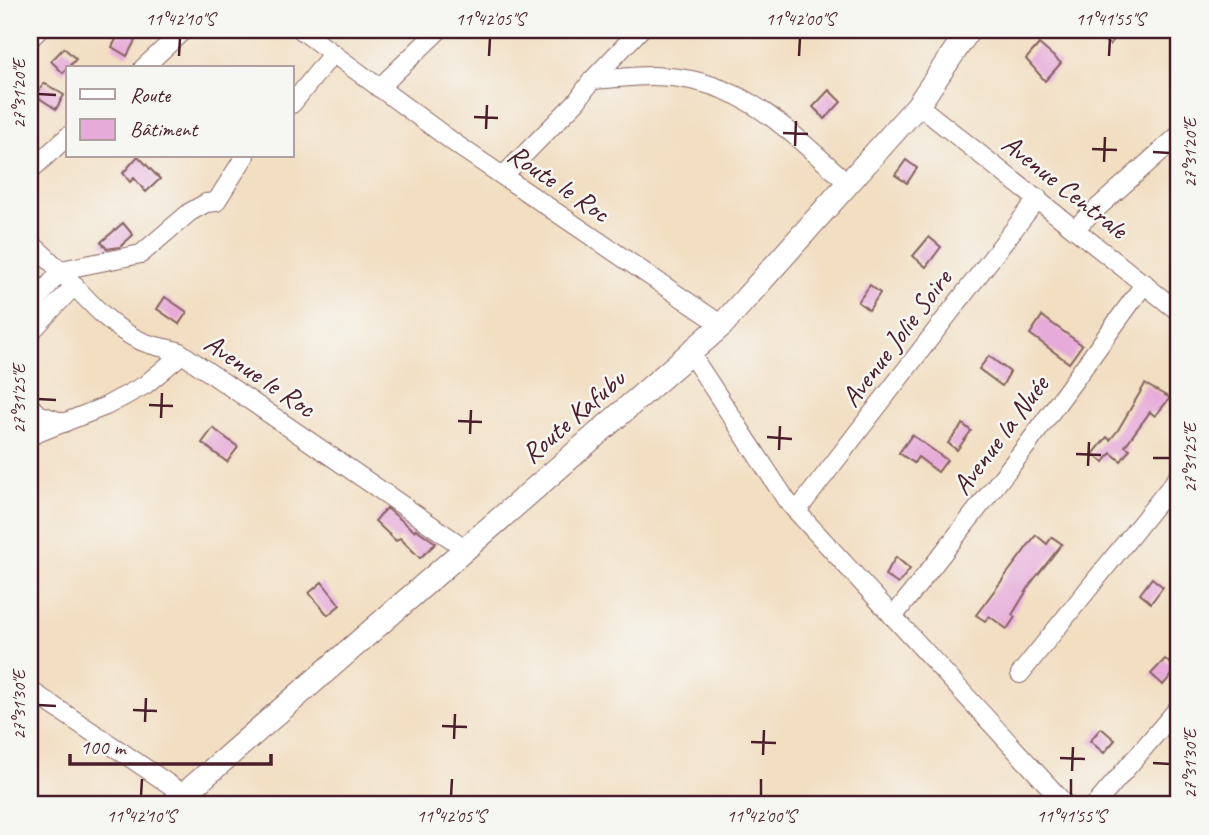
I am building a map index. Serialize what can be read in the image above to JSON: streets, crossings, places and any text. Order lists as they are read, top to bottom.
{
  "streets": {
    "main road": ["Route Kafubu"],
    "street": [
      "Route le Roc",
      "Avenue Centrale",
      "Avenue Jolie Soire",
      "Avenue le Roc",
      "Avenue la Nuée"
    ]
  },
  "crossings": [
    ["Route le Roc", "Route Kafubu"],
    ["Avenue Centrale", "Avenue Jolie Soire"],
    ["Avenue Centrale", "Route Kafubu"],
    ["Avenue Centrale", "Avenue la Nuée"],
    ["Avenue le Roc", "Route Kafubu"]
  ],
  "legend": ["Route", "Bâtiment"],
  "scale_bar": "100 m",
  "coordinates": [
    "11°42'10\"S",
    "11°42'05\"S",
    "11°42'00\"S",
    "11°41'55\"S",
    "27°31'20\"E",
    "27°31'25\"E",
    "27°31'30\"E"
  ]
}
